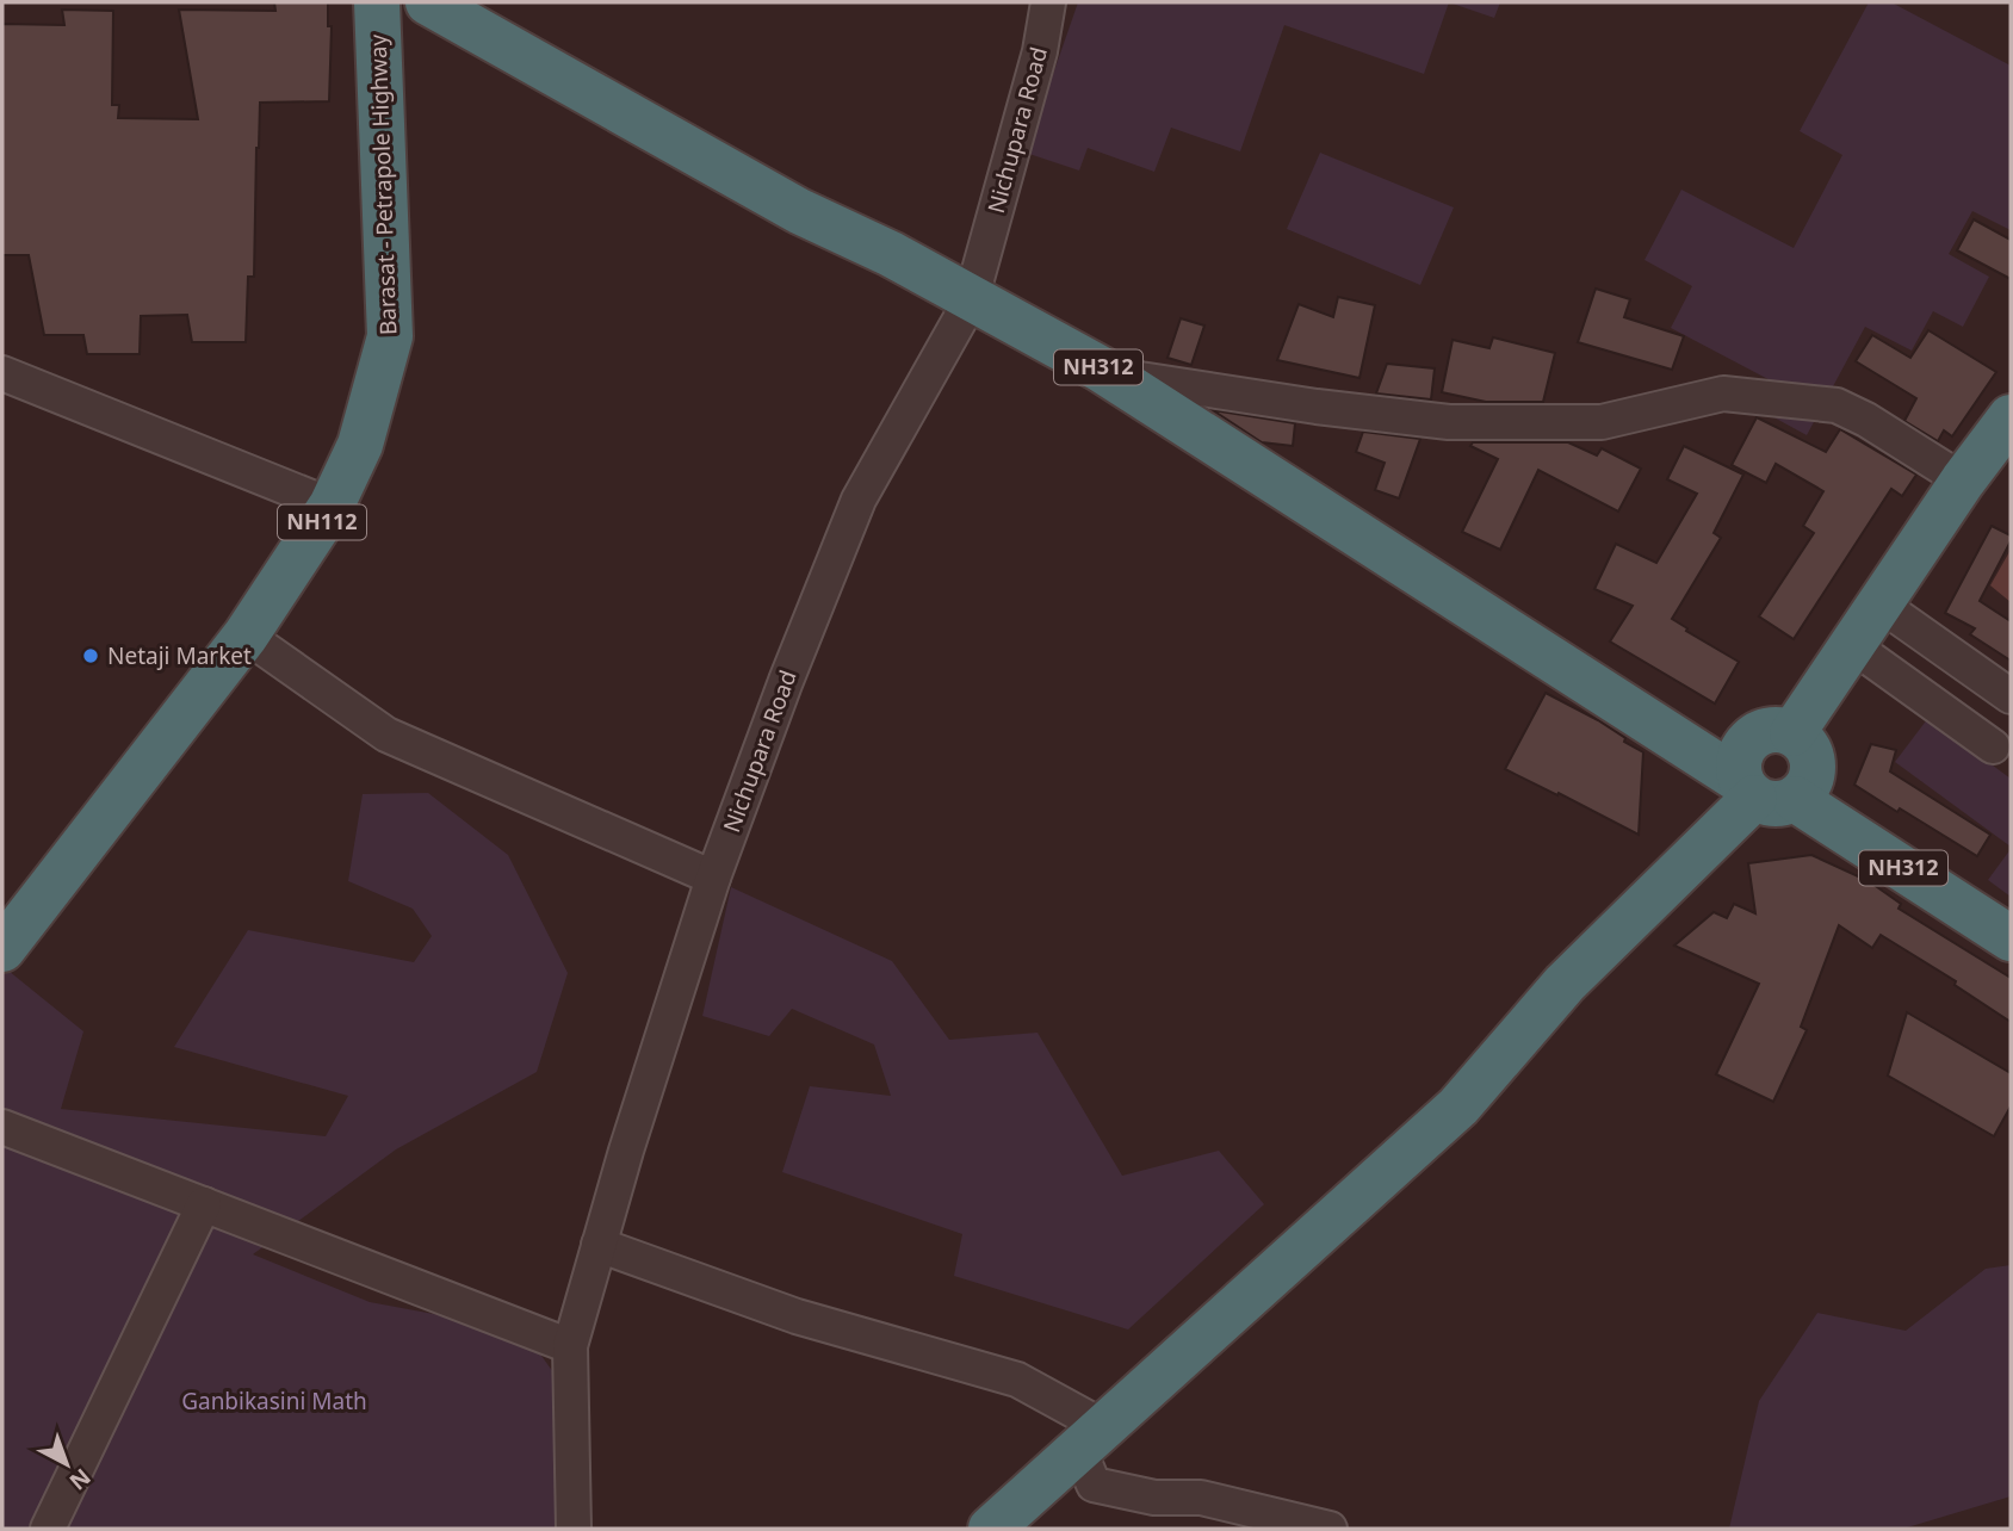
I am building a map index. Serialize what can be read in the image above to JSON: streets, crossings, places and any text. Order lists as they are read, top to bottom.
{
  "streets": {
    "highway": ["Barasat - Petrapole Highway", "NH312", "NH112"],
    "street": ["Nichupara Road"]
  },
  "crossings": [
    ["Nichupara Road", "NH312"]
  ],
  "parks": ["Ganbikasini Math"],
  "places": ["Netaji Market"],
  "north": "bottom right"
}
